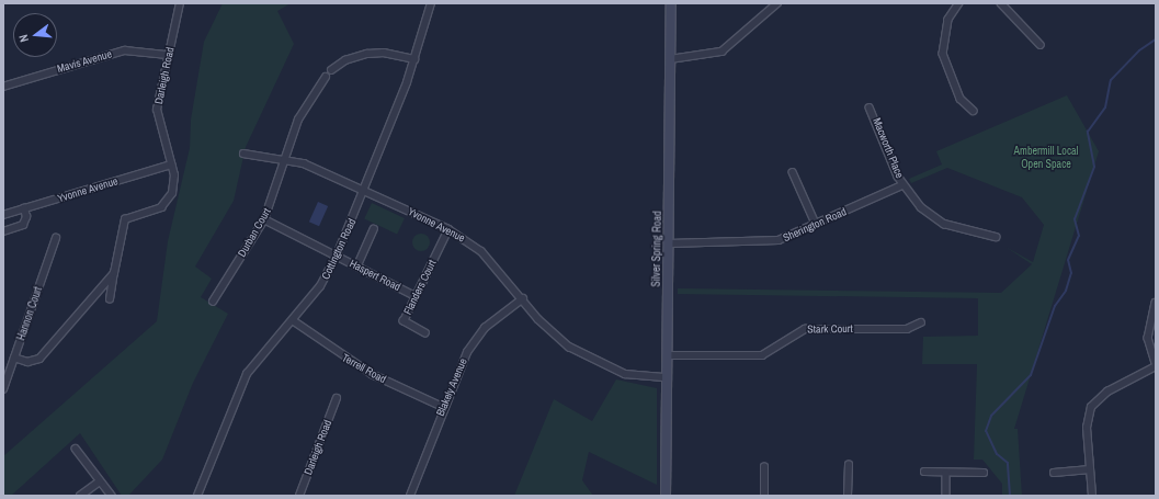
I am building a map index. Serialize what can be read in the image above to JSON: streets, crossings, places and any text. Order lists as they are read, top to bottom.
{
  "streets": {
    "main road": ["Silver Spring Road"],
    "street": [
      "Mavis Avenue",
      "Darleigh Road",
      "Macworth Place",
      "Yvonne Avenue",
      "Sherington Road",
      "Durban Court",
      "Cottington Road",
      "Haspert Road",
      "Flanders Court",
      "Hannon Court",
      "Stark Court",
      "Terrell Road",
      "Blakely Avenue"
    ]
  },
  "crossings": [
    ["Mavis Avenue", "Darleigh Road"],
    ["Darleigh Road", "Yvonne Avenue"],
    ["Macworth Place", "Sherington Road"],
    ["Yvonne Avenue", "Durban Court"],
    ["Yvonne Avenue", "Cottington Road"],
    ["Yvonne Avenue", "Silver Spring Road"],
    ["Yvonne Avenue", "Flanders Court"],
    ["Yvonne Avenue", "Blakely Avenue"],
    ["Sherington Road", "Silver Spring Road"],
    ["Durban Court", "Haspert Road"],
    ["Cottington Road", "Haspert Road"],
    ["Cottington Road", "Terrell Road"],
    ["Silver Spring Road", "Stark Court"],
    ["Haspert Road", "Flanders Court"],
    ["Terrell Road", "Blakely Avenue"]
  ],
  "parks": ["Ambermill Local Open Space"],
  "north": "left"
}
